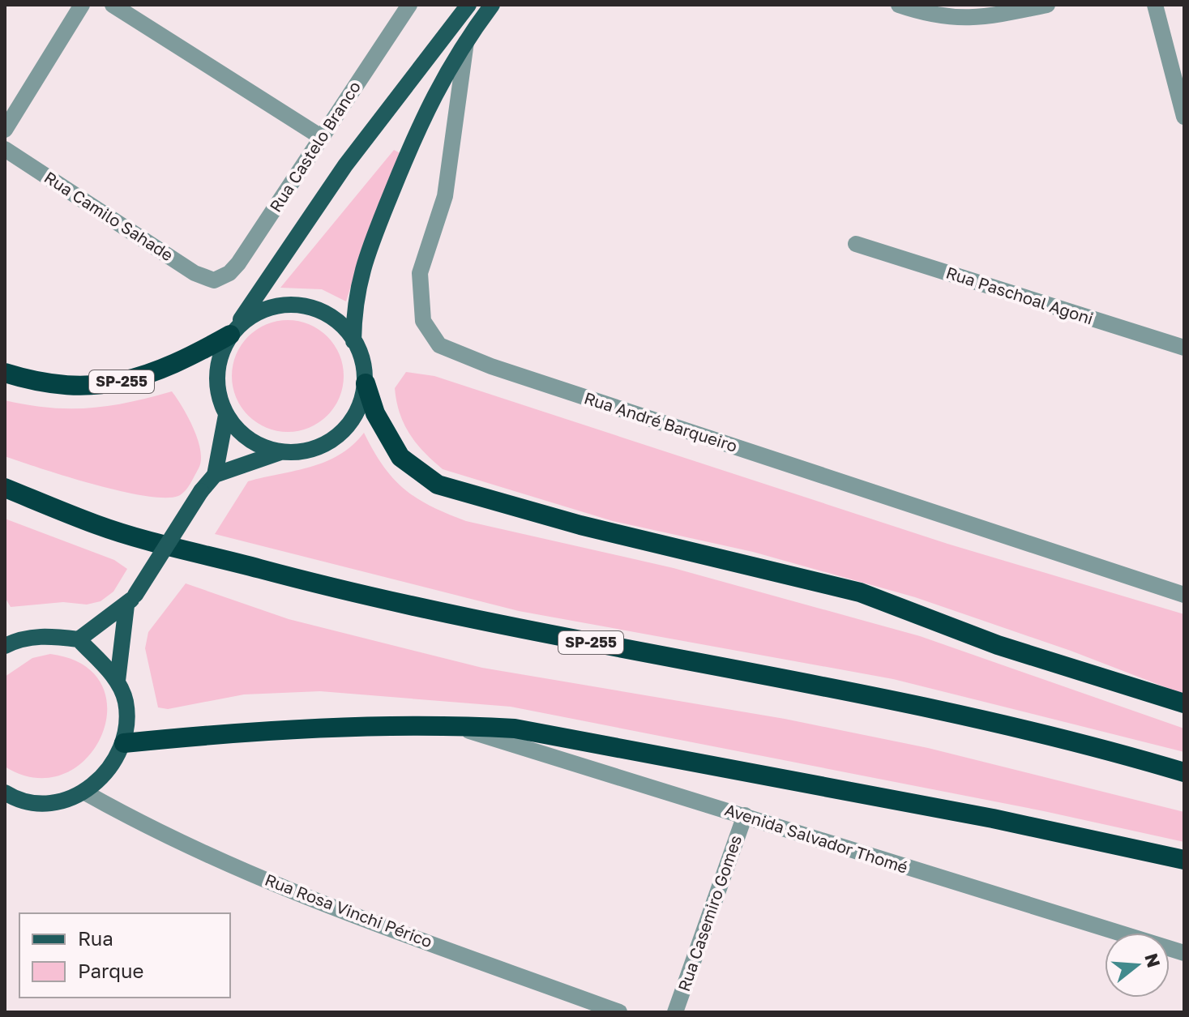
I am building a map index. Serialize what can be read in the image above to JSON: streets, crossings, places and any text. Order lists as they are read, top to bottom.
{
  "streets": {
    "highway": ["SP-255"],
    "street": [
      "Rua Castelo Branco",
      "Rua Camilo Sahade",
      "Rua Paschoal Agoni",
      "Rua André Barqueiro",
      "Avenida Salvador Thomé",
      "Rua Rosa Vinchi Périco",
      "Rua Casemiro Gomes"
    ]
  },
  "crossings": [
    ["Rua Castelo Branco", "Rua Camilo Sahade"],
    ["Avenida Salvador Thomé", "Rua Casemiro Gomes"]
  ],
  "legend": ["Rua", "Parque"],
  "north": "right"
}
